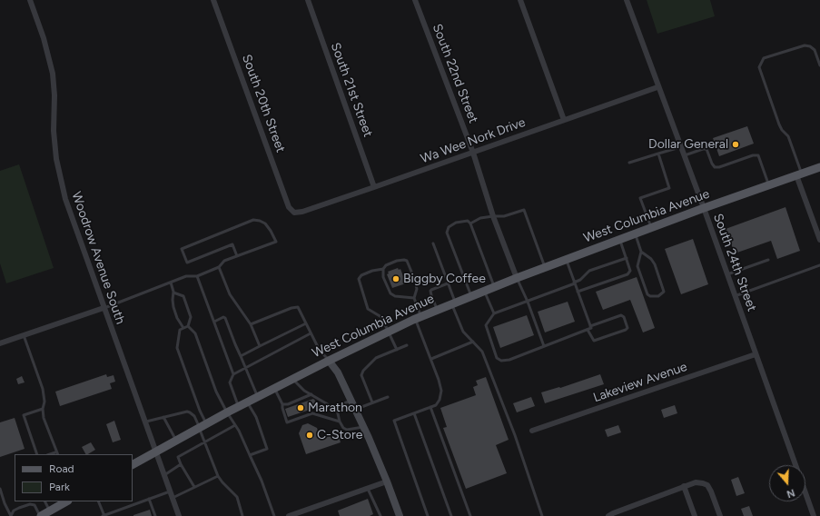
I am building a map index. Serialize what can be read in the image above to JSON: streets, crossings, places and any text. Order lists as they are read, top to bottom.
{
  "streets": {
    "main road": ["West Columbia Avenue"],
    "street": [
      "South 22nd Street",
      "South 21st Street",
      "South 20th Street",
      "Wa Wee Nork Drive",
      "Woodrow Avenue South",
      "South 24th Street",
      "Lakeview Avenue"
    ]
  },
  "crossings": [
    ["South 22nd Street", "Wa Wee Nork Drive"],
    ["South 22nd Street", "West Columbia Avenue"],
    ["South 21st Street", "Wa Wee Nork Drive"],
    ["South 20th Street", "Wa Wee Nork Drive"],
    ["Wa Wee Nork Drive", "South 24th Street"],
    ["West Columbia Avenue", "Woodrow Avenue South"],
    ["West Columbia Avenue", "South 24th Street"],
    ["South 24th Street", "Lakeview Avenue"]
  ],
  "places": [
    "Dollar General",
    "Biggby Coffee",
    "Marathon",
    "C-Store"
  ],
  "legend": ["Road", "Park"],
  "north": "bottom"
}
